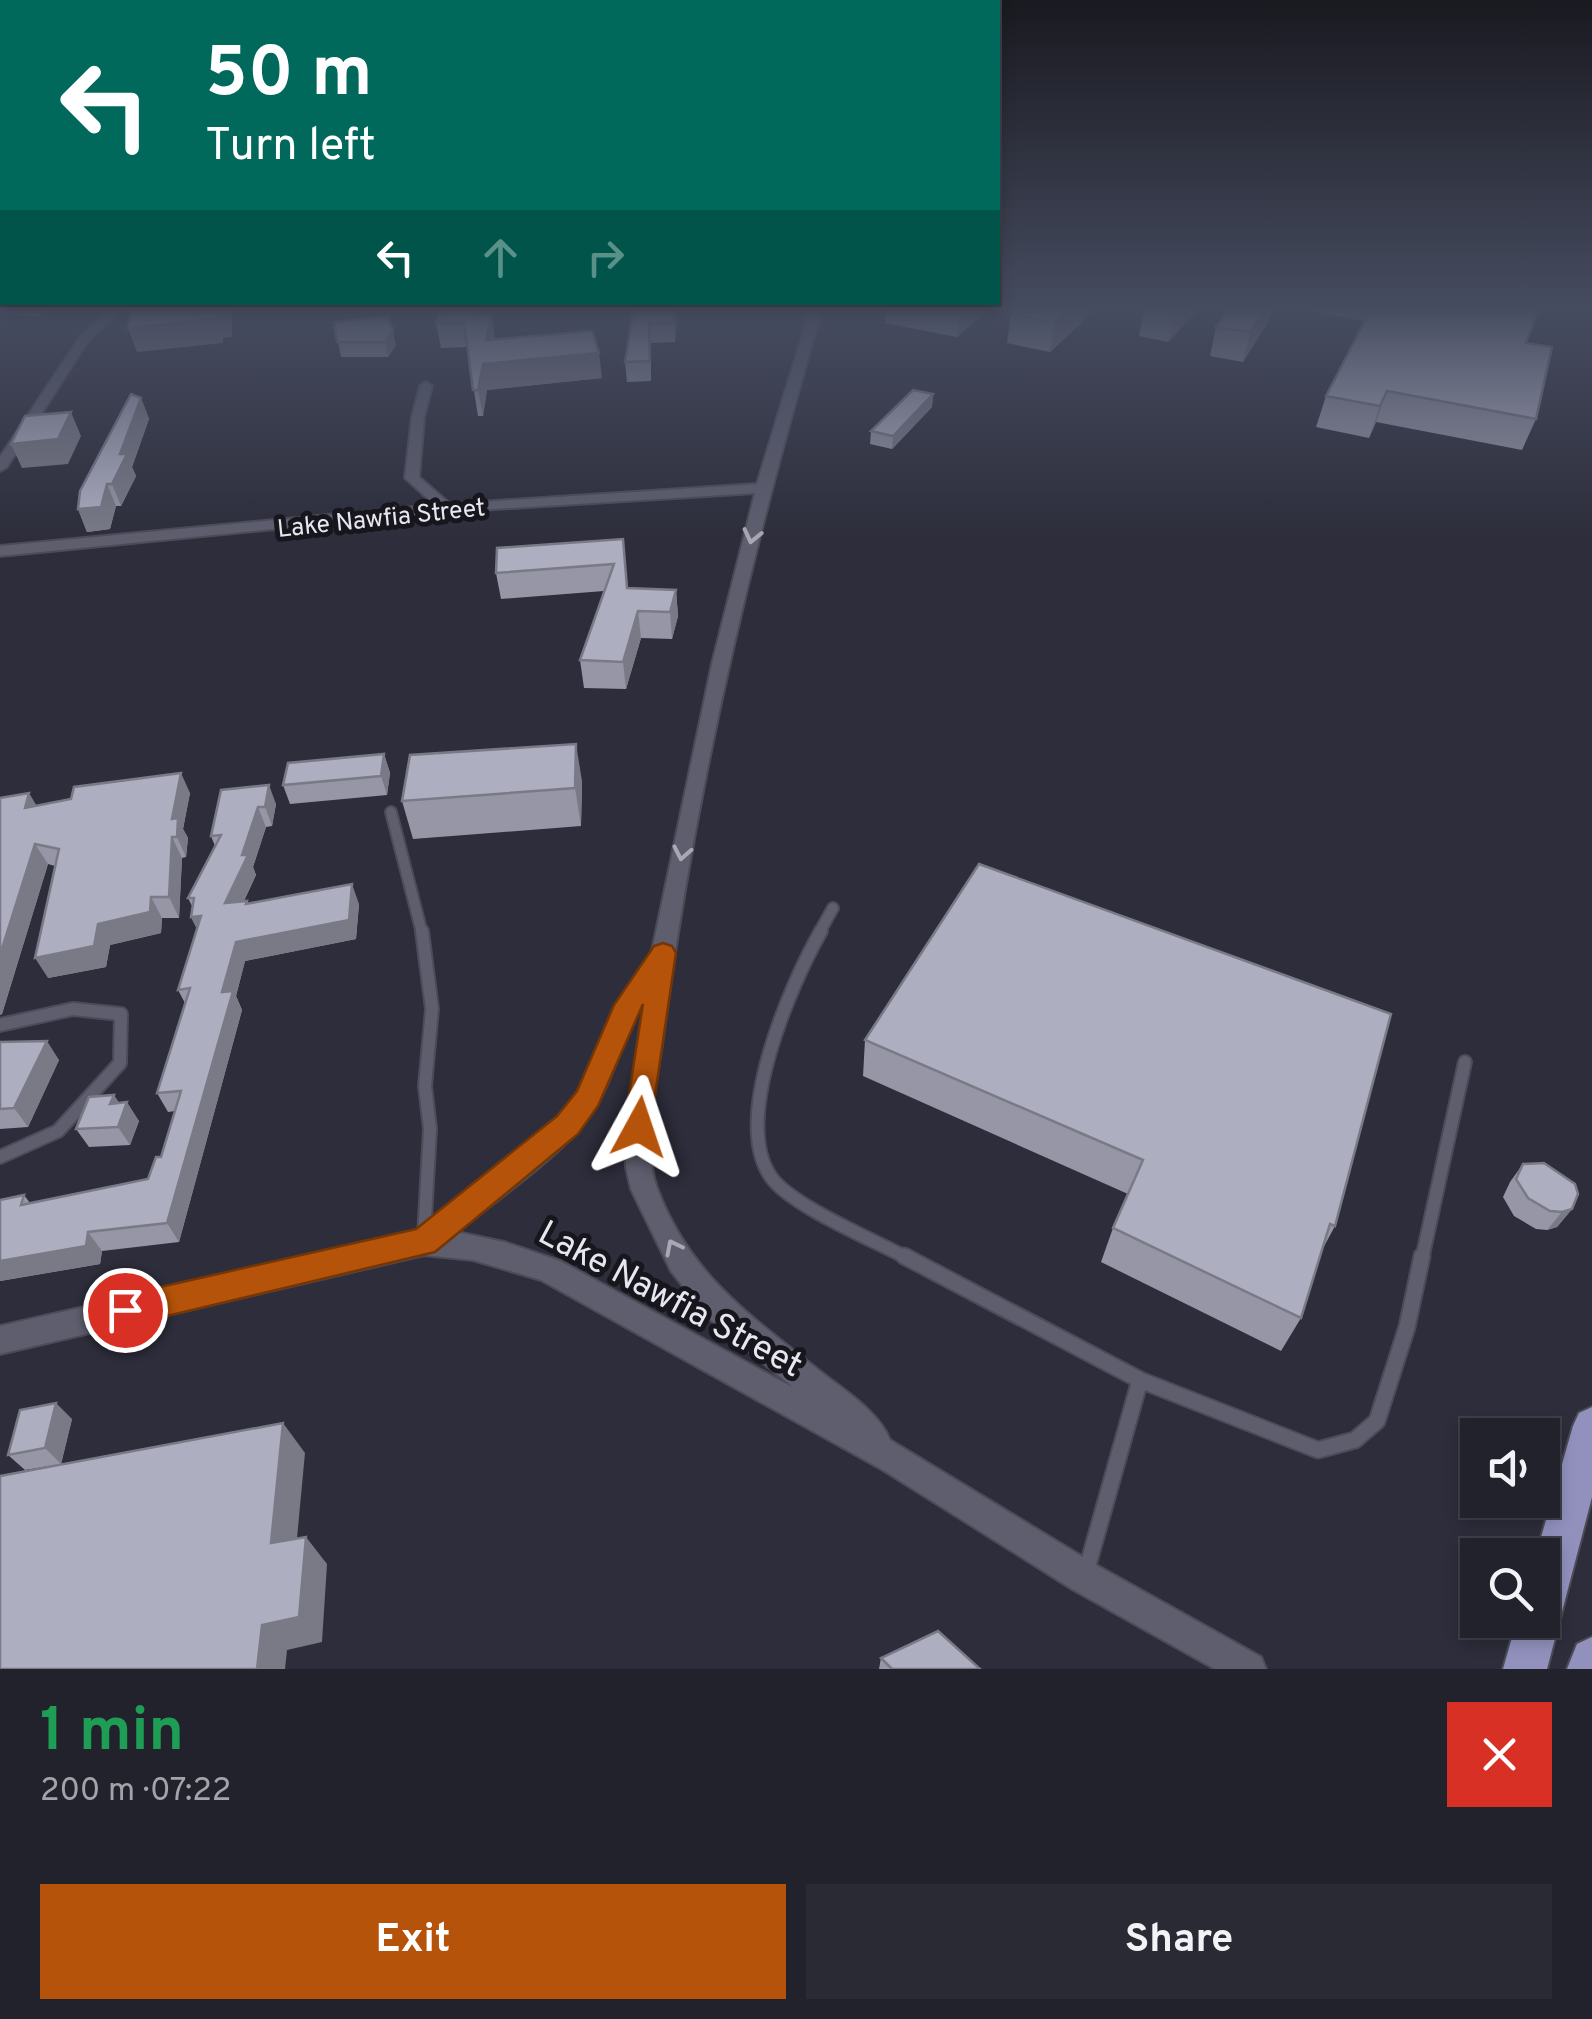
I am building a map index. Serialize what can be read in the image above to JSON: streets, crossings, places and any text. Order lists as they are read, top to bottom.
{
  "streets": {
    "street": ["Lake Nawfia Street"]
  },
  "page": {
    "turn": ["50 m", "Turn left"],
    "heading": ["1 min", "200 m · 07:22"],
    "buttons": ["Exit", "Share"]
  }
}
